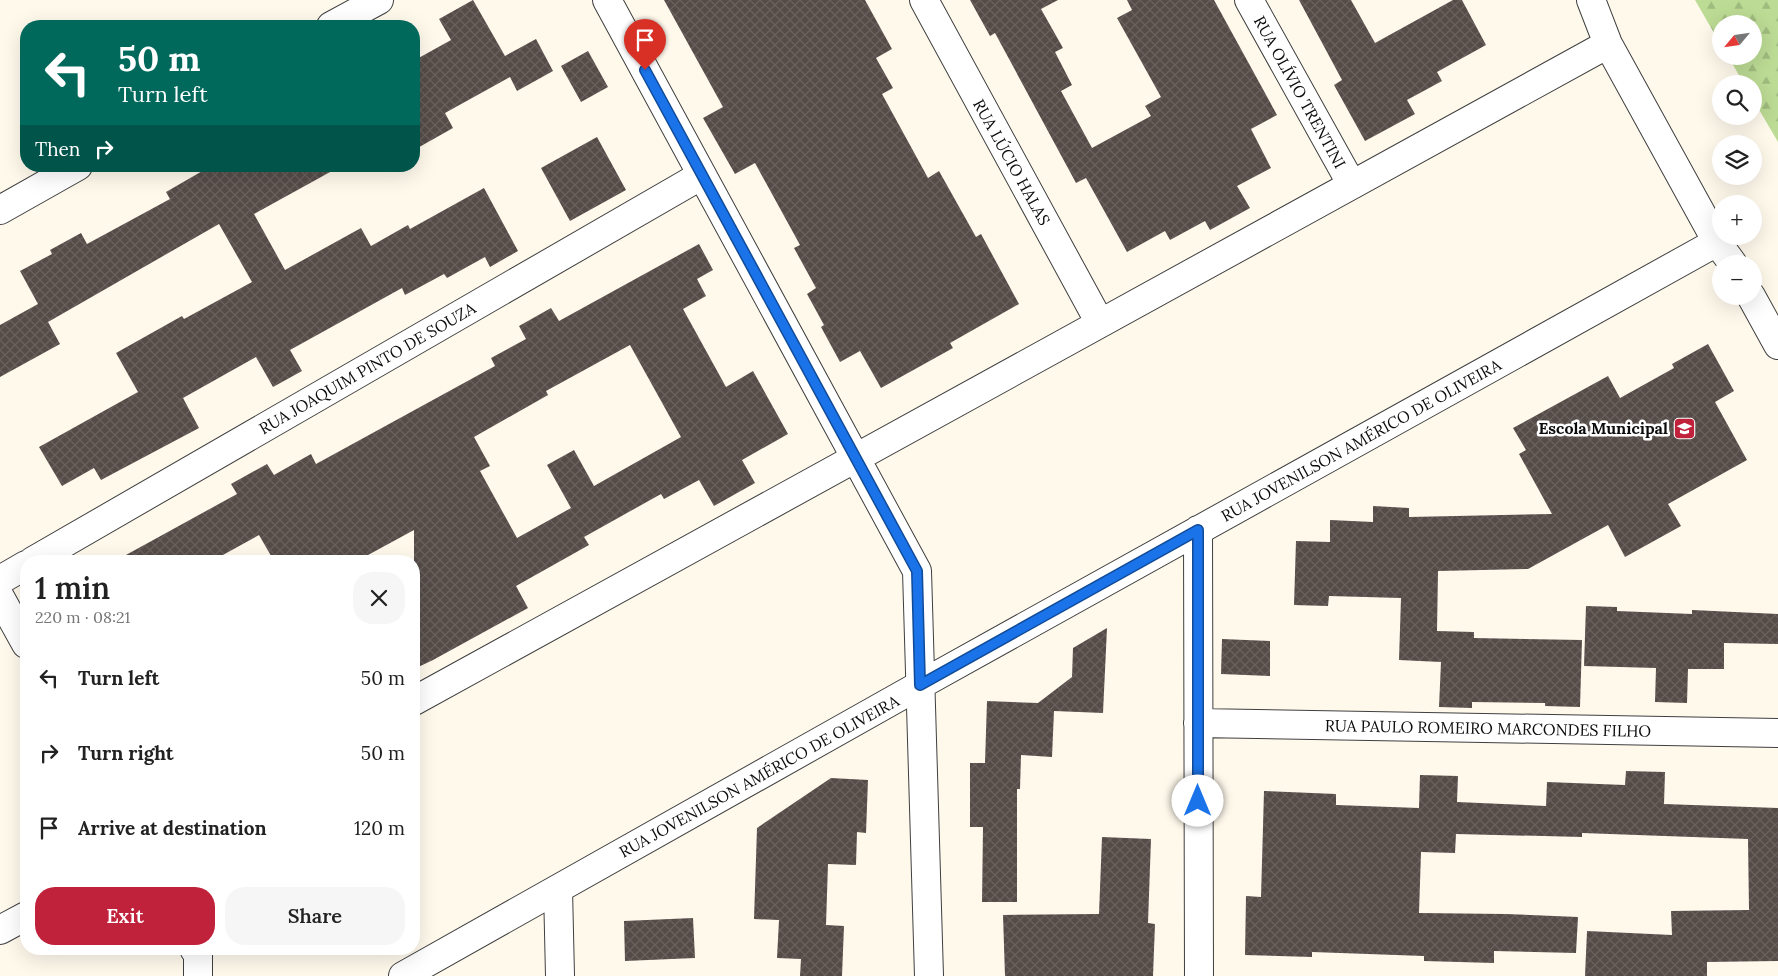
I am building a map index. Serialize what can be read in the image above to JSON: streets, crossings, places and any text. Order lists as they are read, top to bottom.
{
  "streets": {
    "street": [
      "RUA OLÍVIO TRENTINI",
      "RUA LÚCIO HALAS",
      "RUA JOAQUIM PINTO DE SOUZA",
      "RUA JOVENILSON AMÉRICO DE OLIVEIRA",
      "RUA PAULO ROMEIRO MARCONDES FILHO"
    ]
  },
  "places": {
    "school or university": ["Escola Municipal"]
  },
  "north": "bottom left",
  "page": {
    "map_buttons": ["+", "−"],
    "turn": ["50 m", "Turn left"],
    "then": "Then",
    "heading": ["1 min", "220 m · 08:21"],
    "list": [
      {
        "name": "Turn left",
        "value": "50 m"
      },
      {
        "name": "Turn right",
        "value": "50 m"
      },
      {
        "name": "Arrive at destination",
        "value": "120 m"
      }
    ],
    "buttons": ["Exit", "Share"]
  }
}
